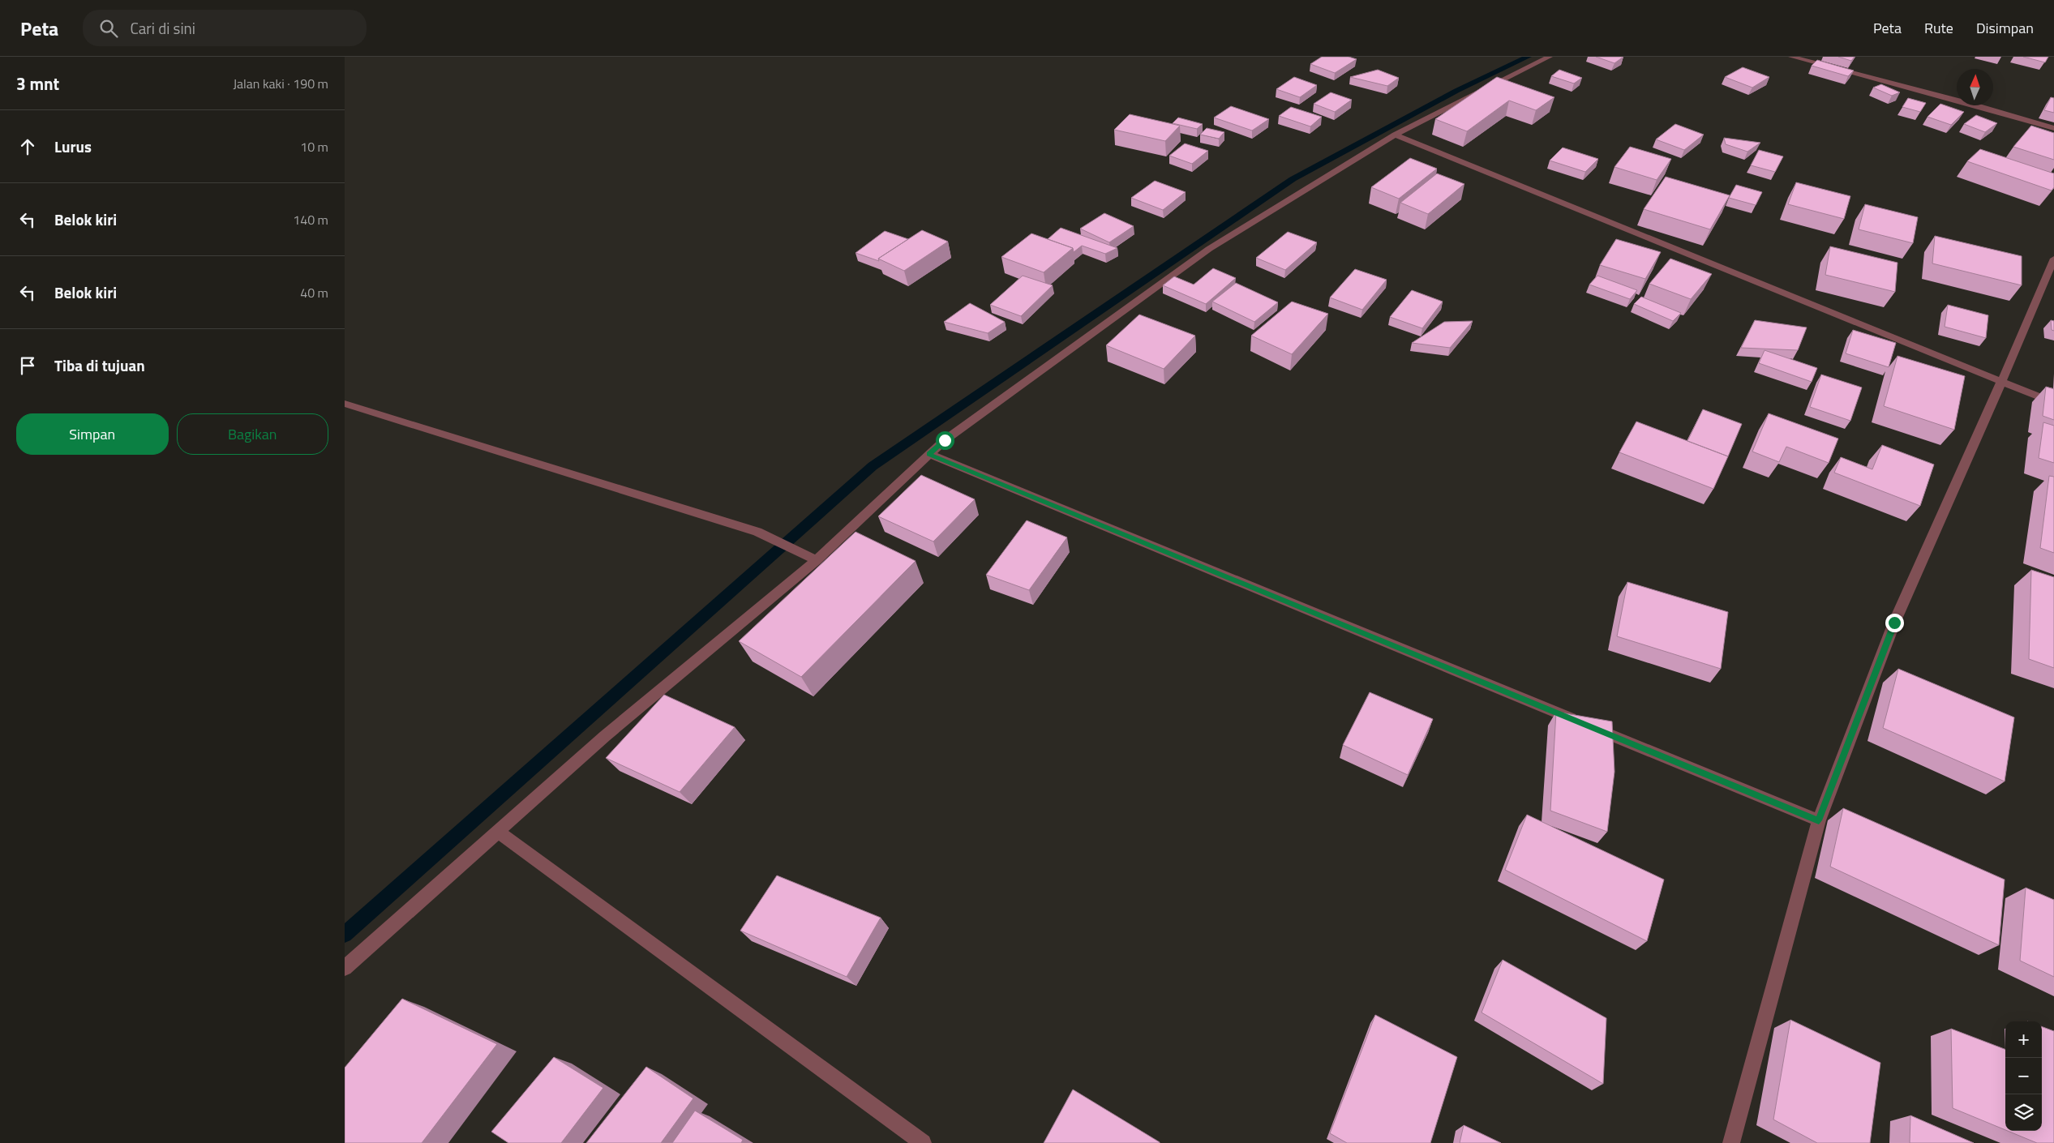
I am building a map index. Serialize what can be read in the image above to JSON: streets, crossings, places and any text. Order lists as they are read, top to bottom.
{
  "north": "top",
  "page": {
    "header": "Peta",
    "search": "Cari di sini",
    "nav": ["Peta", "Rute", "Disimpan"],
    "heading": ["3 mnt", "Jalan kaki · 190 m"],
    "list": [
      ["Lurus", "10 m"],
      ["Belok kiri", "140 m"],
      ["Belok kiri", "40 m"],
      "Tiba di tujuan"
    ],
    "buttons": ["Simpan", "Bagikan"],
    "map_buttons": ["+", "−"]
  }
}
